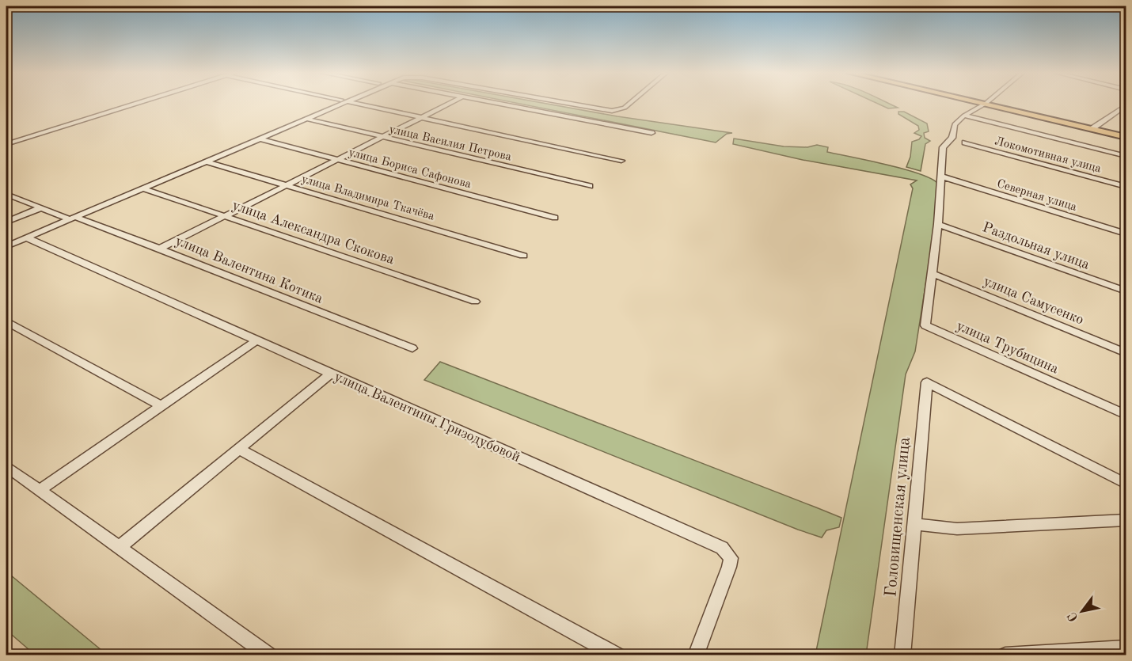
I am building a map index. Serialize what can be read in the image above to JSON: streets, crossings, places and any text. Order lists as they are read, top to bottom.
{
  "streets": {
    "street": [
      "улица Василия Петрова",
      "Локомотивная улица",
      "улица Бориса Сафонова",
      "Северная улица",
      "улица Владимира Ткачёва",
      "улица Александра Скокова",
      "Раздольная улица",
      "улица Валентина Котика",
      "улица Самусенко",
      "улица Трубицина",
      "улица Валентины Гризодубовой",
      "Головищенская улица"
    ]
  },
  "crossings": [
    ["улица Самусенко", "улица Трубицина"]
  ],
  "north": "bottom left"
}
